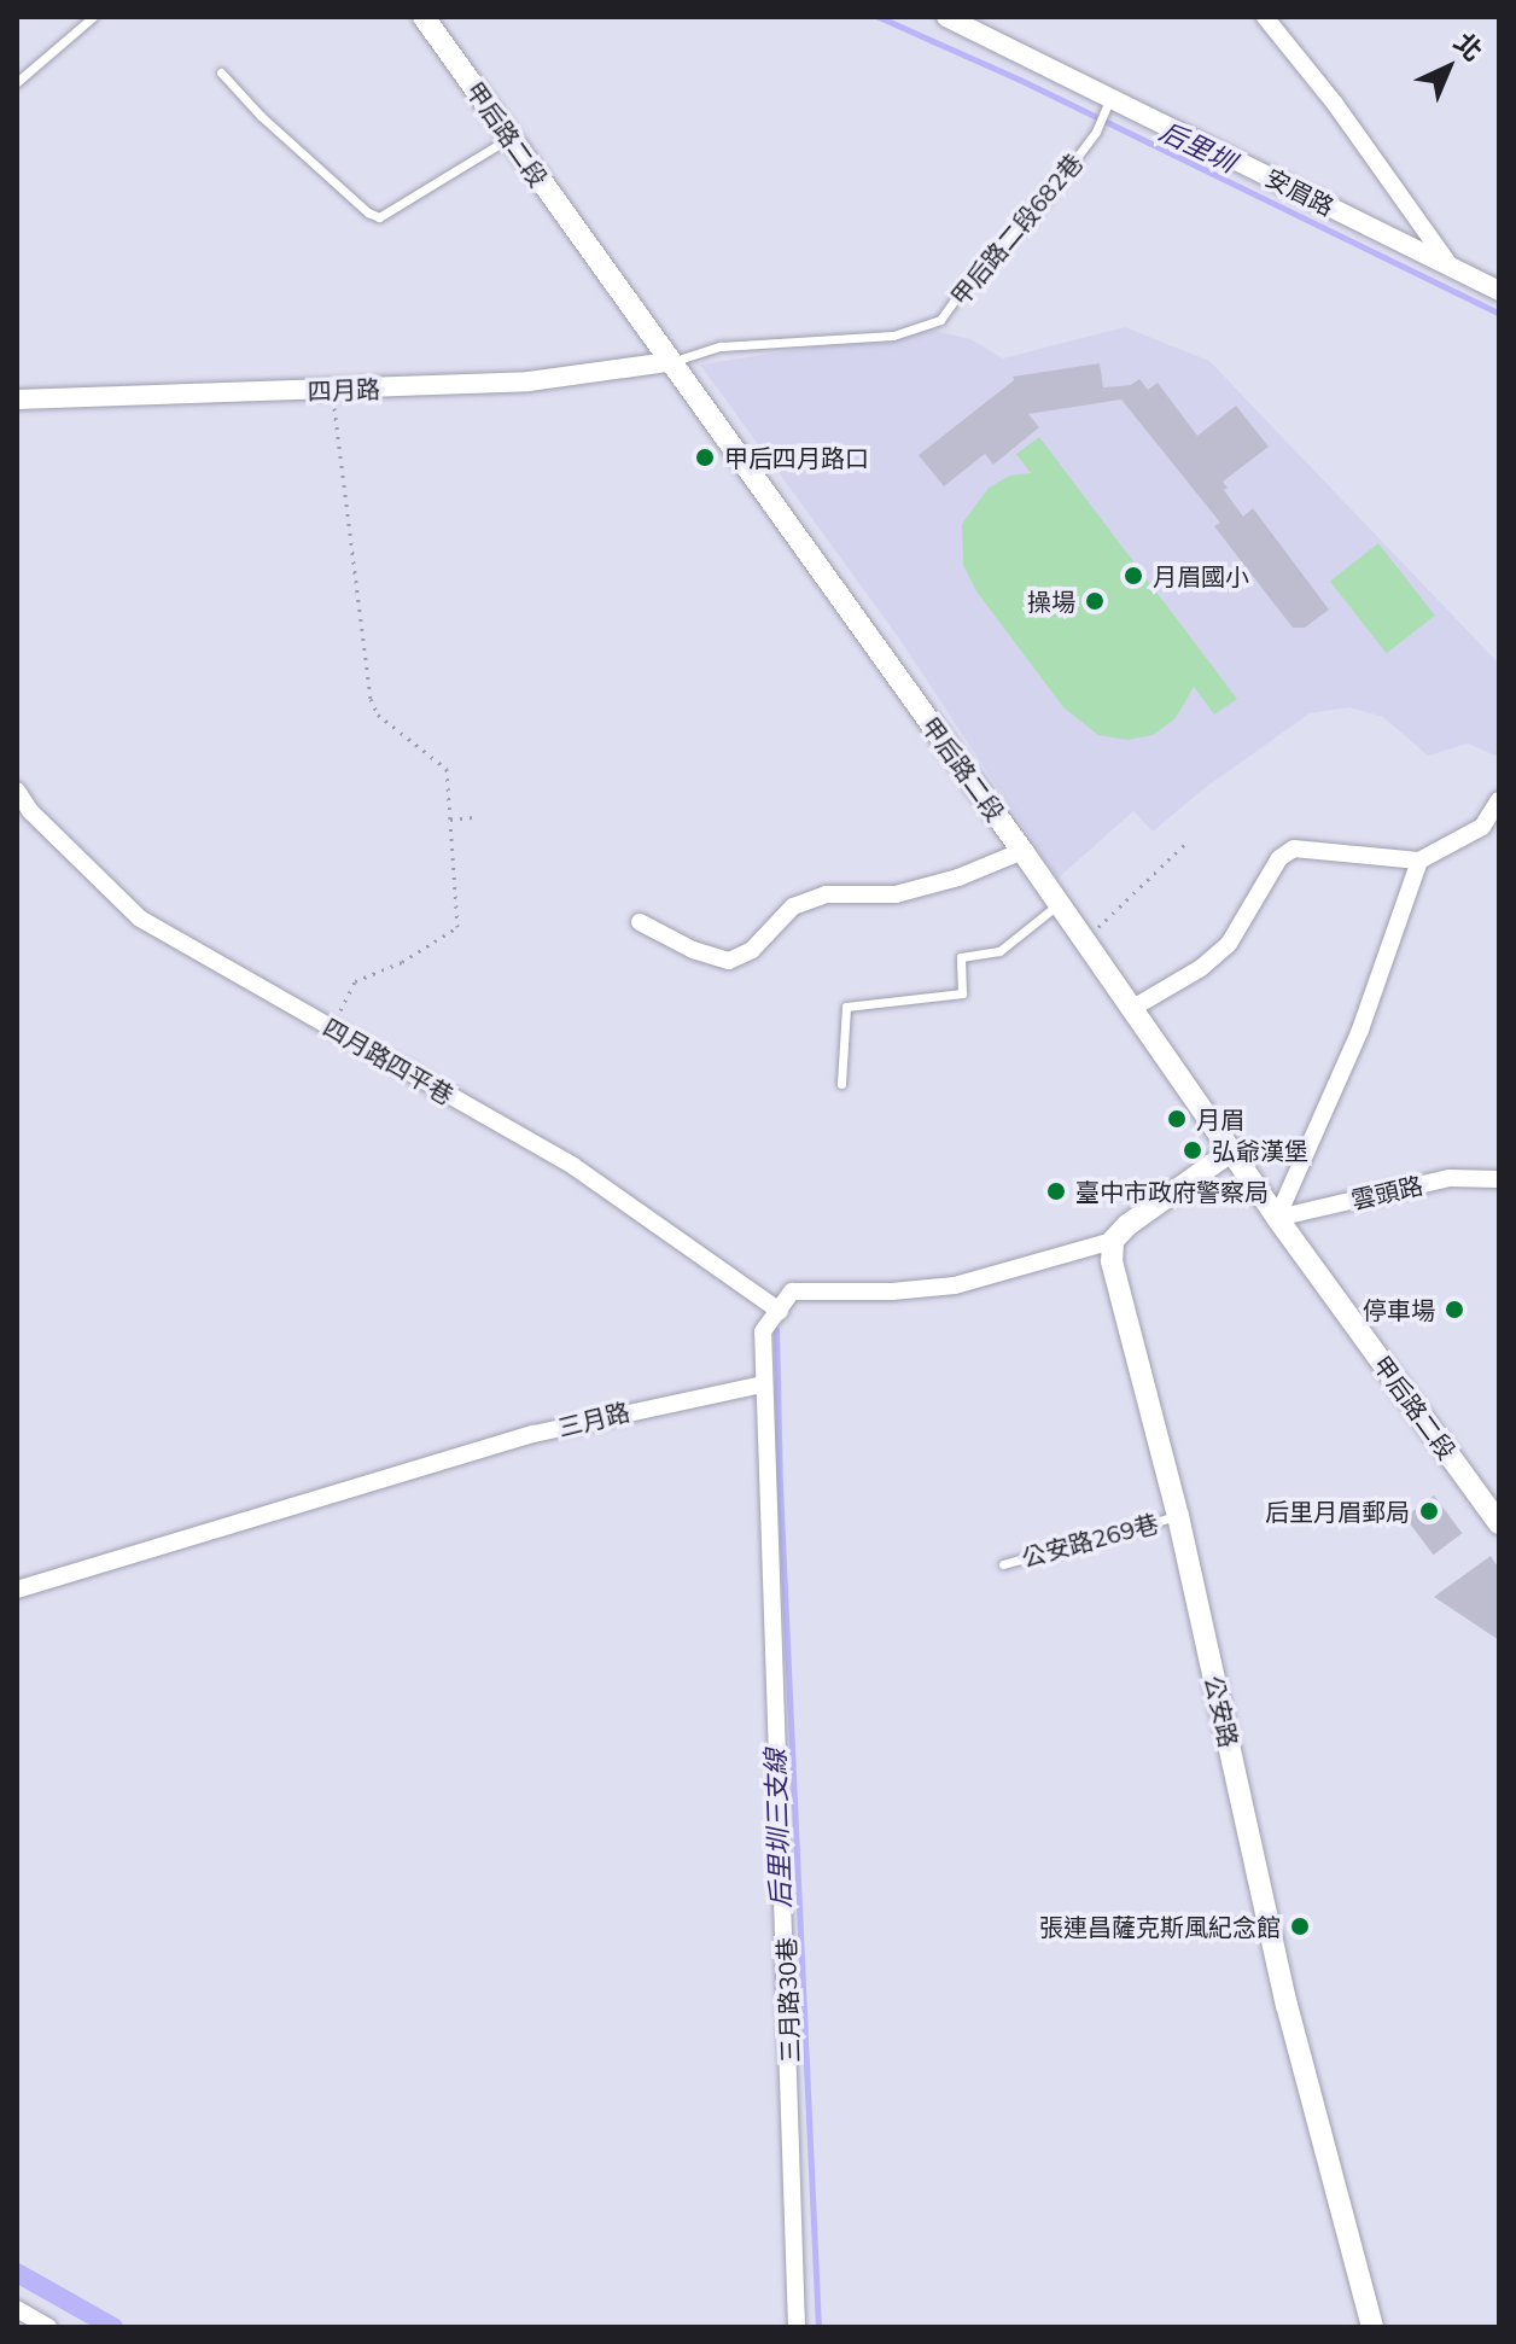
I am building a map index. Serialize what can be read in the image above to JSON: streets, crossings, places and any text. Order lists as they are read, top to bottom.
{
  "streets": {
    "main road": ["甲后路二段", "公安路"],
    "street": [
      "安眉路",
      "四月路",
      "四月路四平巷",
      "雲頭路",
      "三月路",
      "三月路30巷"
    ],
    "lane": ["甲后路二段682巷", "公安路269巷"]
  },
  "crossings": [
    ["甲后路二段", "甲后路二段682巷"],
    ["甲后路二段", "四月路"],
    ["甲后路二段", "雲頭路"],
    ["安眉路", "甲后路二段682巷"],
    ["甲后路二段682巷", "四月路"],
    ["三月路", "三月路30巷"],
    ["公安路269巷", "公安路"]
  ],
  "water": ["后里圳", "后里圳三支線"],
  "places": [
    "甲后四月路口",
    "月眉國小",
    "操場",
    "月眉",
    "弘爺漢堡",
    "臺中市政府警察局",
    "停車場",
    "后里月眉郵局",
    "張連昌薩克斯風紀念館"
  ],
  "north": "top right"
}
